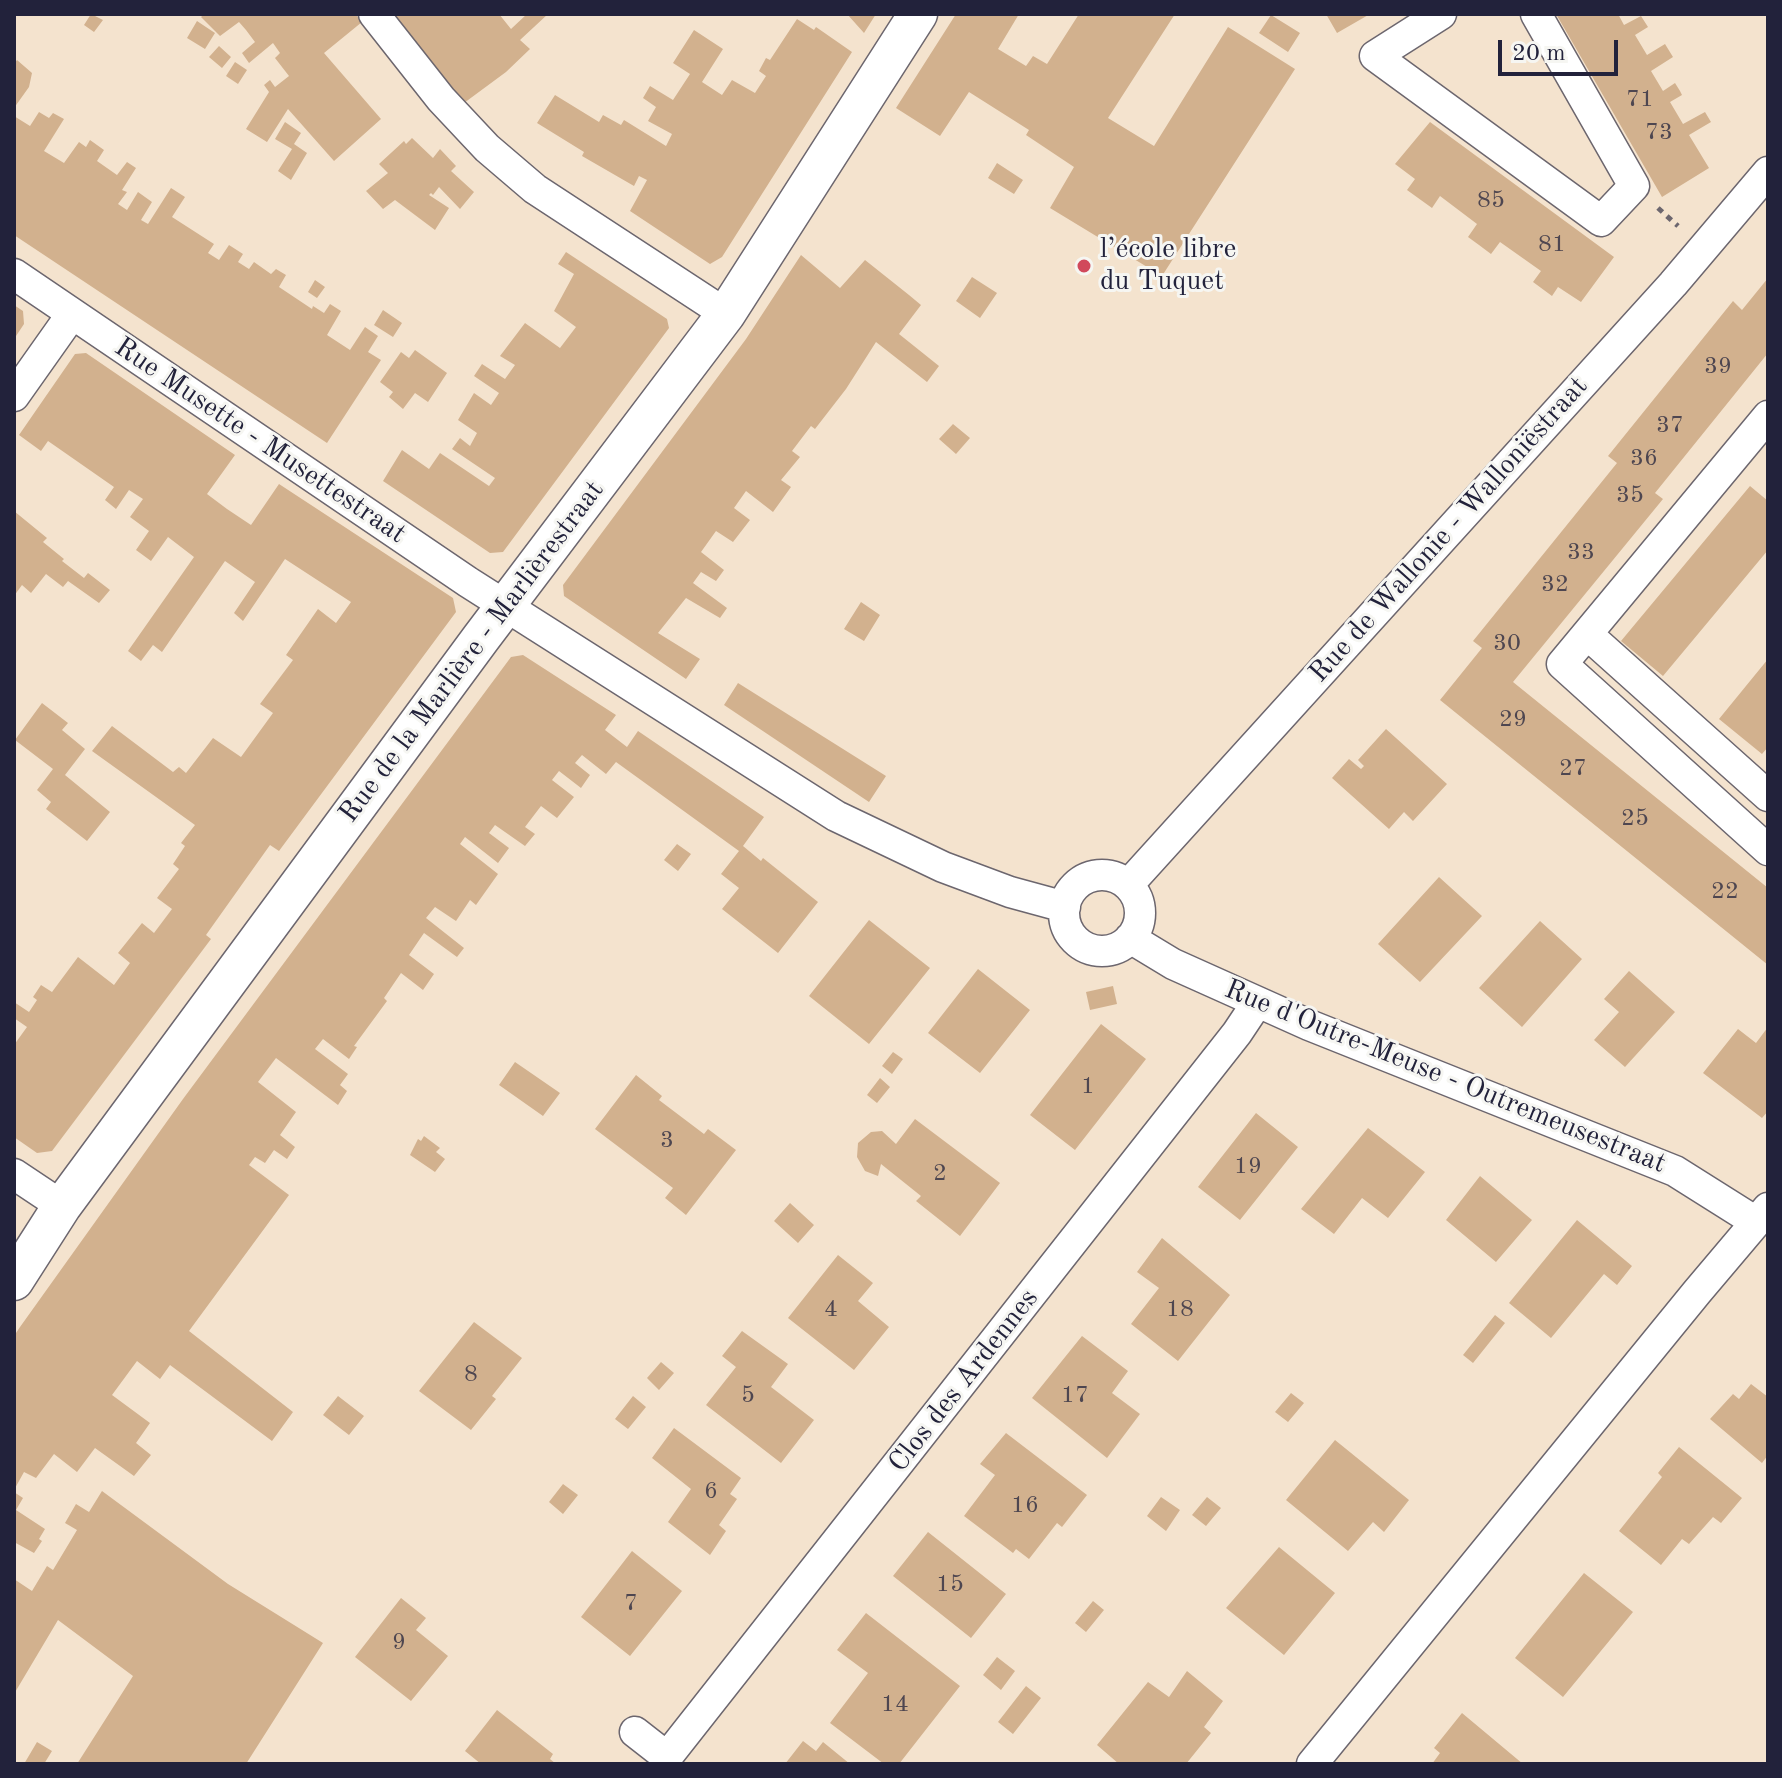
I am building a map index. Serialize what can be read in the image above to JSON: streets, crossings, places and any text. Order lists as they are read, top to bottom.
{
  "streets": {
    "street": [
      "Rue Musette - Musettestraat",
      "Rue de Wallonie - Walloniëstraat",
      "Rue de la Marlière - Marlièrestraat",
      "Rue d'Outre-Meuse - Outremeusestraat",
      "Clos des Ardennes"
    ]
  },
  "crossings": [
    ["Rue Musette - Musettestraat", "Rue de la Marlière - Marlièrestraat"],
    ["Rue de Wallonie - Walloniëstraat", "Rue d'Outre-Meuse - Outremeusestraat"],
    ["Rue d'Outre-Meuse - Outremeusestraat", "Clos des Ardennes"]
  ],
  "places": ["l’école libre du Tuquet"],
  "house_numbers": [
    "71",
    "73",
    "85",
    "81",
    "39",
    "37",
    "36",
    "35",
    "33",
    "32",
    "30",
    "29",
    "27",
    "25",
    "22",
    "1",
    "3",
    "19",
    "2",
    "4",
    "18",
    "8",
    "5",
    "17",
    "6",
    "16",
    "15",
    "7",
    "9",
    "14"
  ],
  "scale_bar": "20 m"
}
